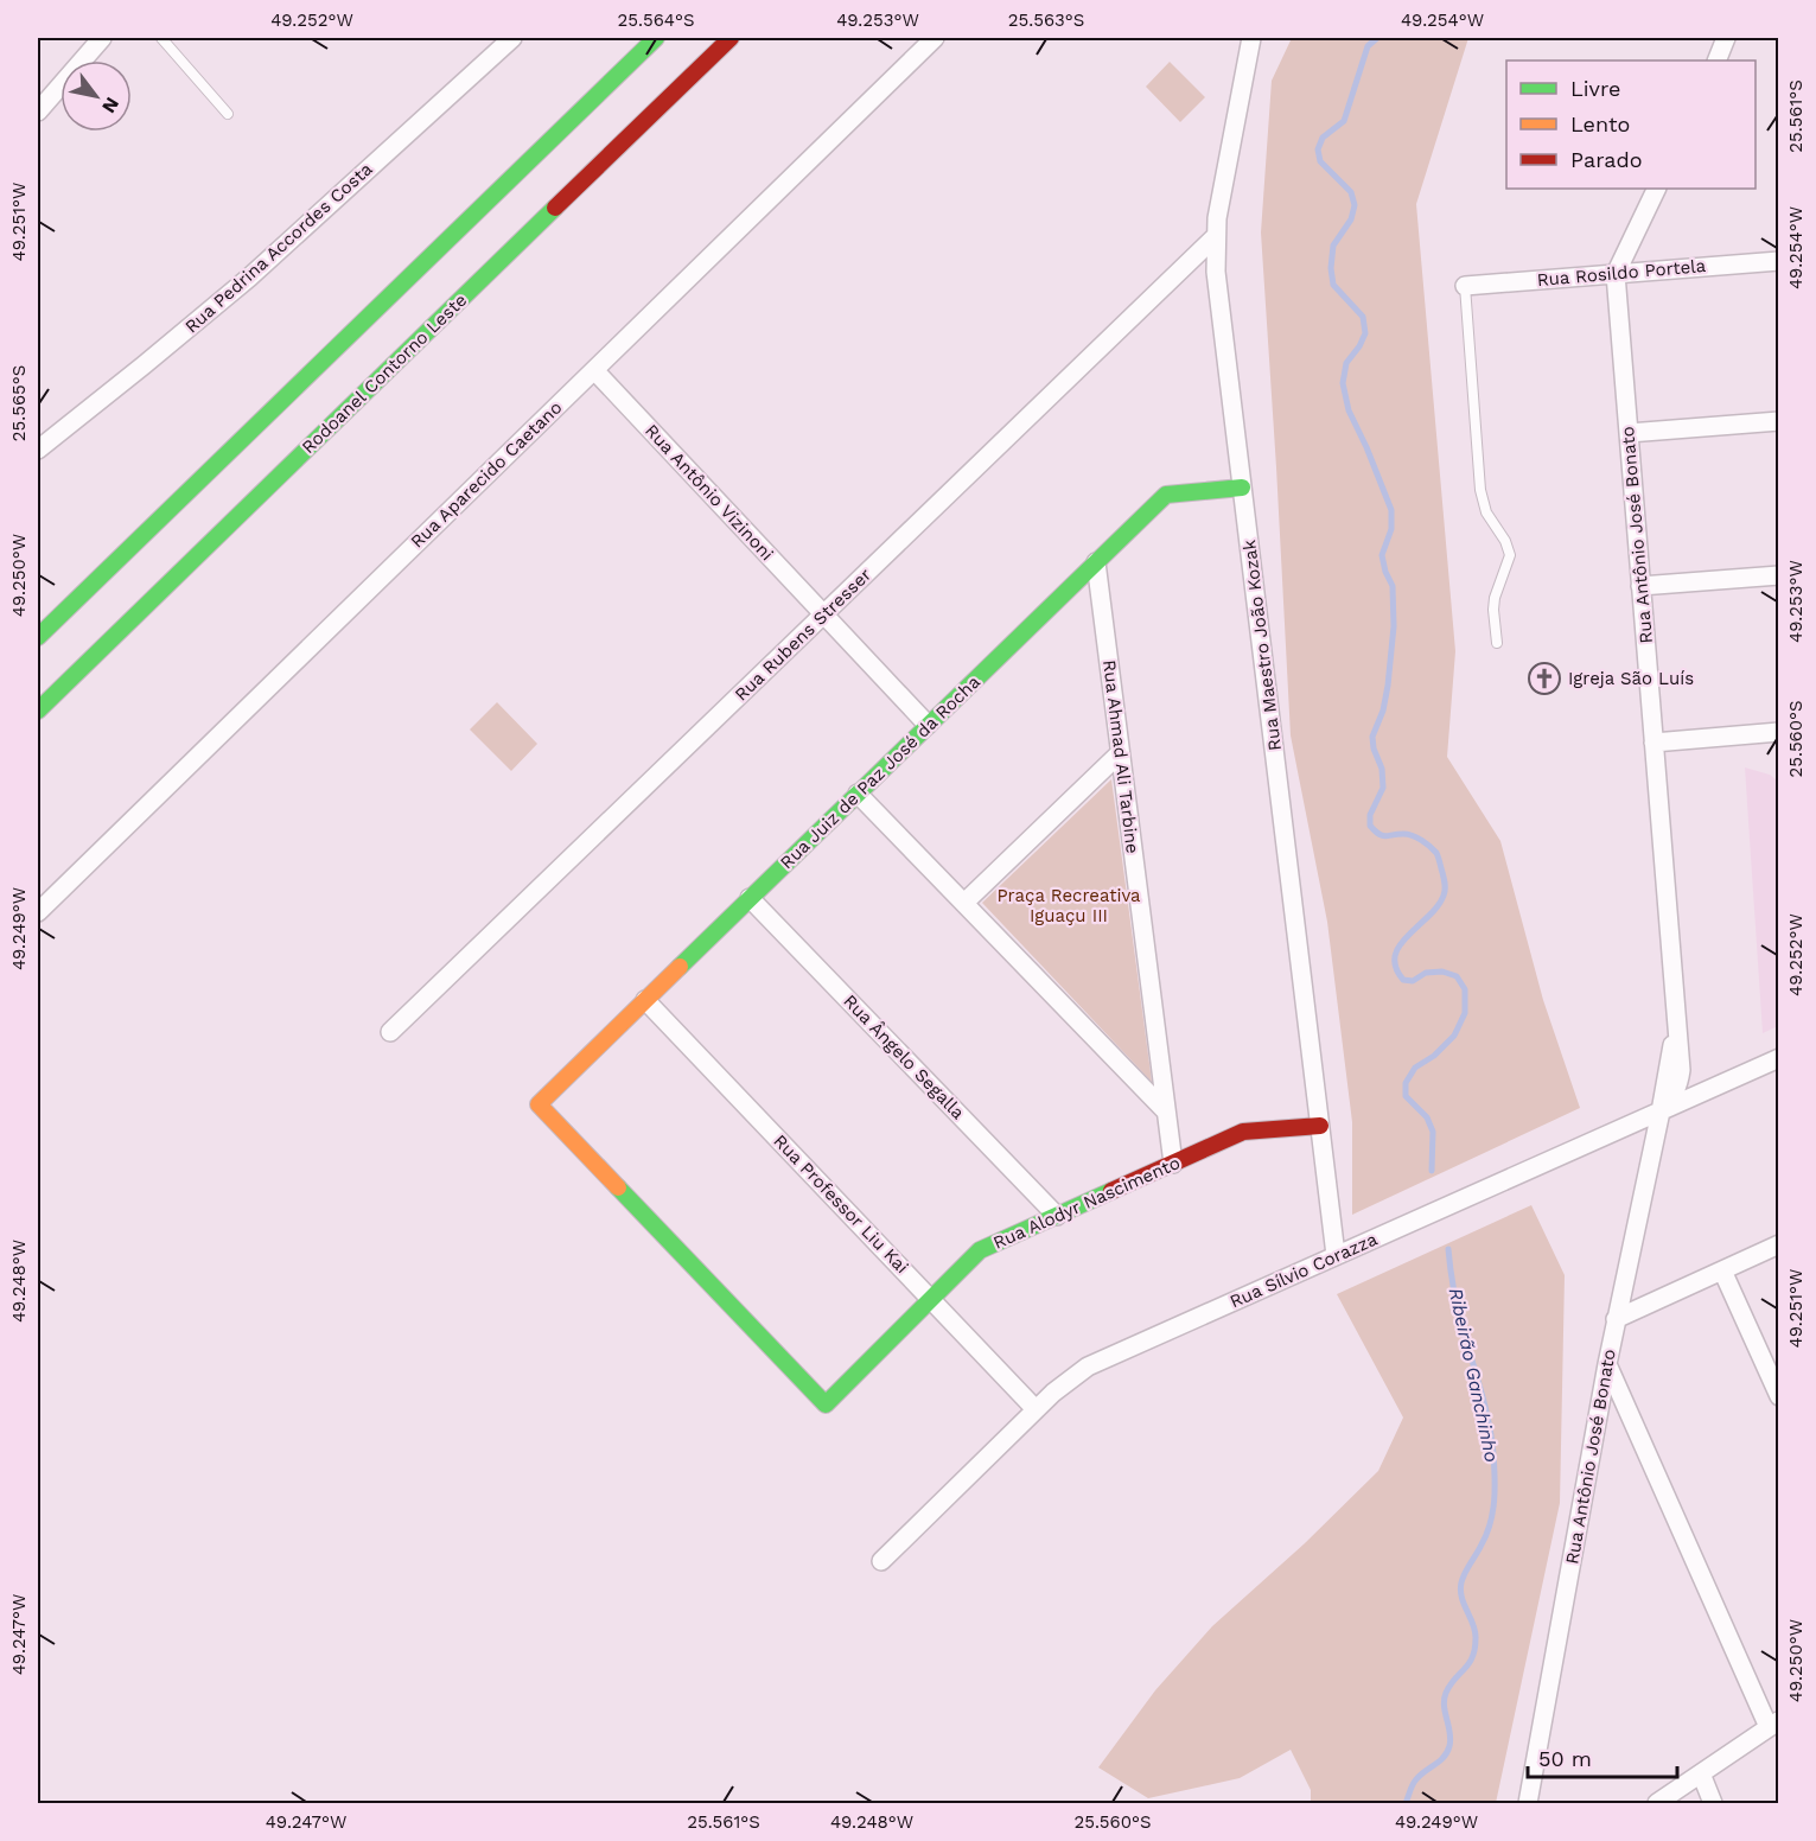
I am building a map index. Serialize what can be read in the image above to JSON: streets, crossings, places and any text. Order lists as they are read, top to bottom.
{
  "streets": {
    "main road": ["Rodoanel Contorno Leste", "Rua Juiz de Paz José da Rocha", "Rua Alodyr Nascimento"],
    "street": [
      "Rua Pedrina Accordes Costa",
      "Rua Rosildo Portela",
      "Rua Aparecido Caetano",
      "Rua Antônio Vizinoni",
      "Rua Antônio José Bonato",
      "Rua Rubens Stresser",
      "Rua Maestro João Kozak",
      "Rua Ahmad Ali Tarbine",
      "Rua Ângelo Segalla",
      "Rua Professor Liu Kai",
      "Rua Sílvio Corazza"
    ]
  },
  "crossings": [
    ["Rua Rosildo Portela", "Rua Antônio José Bonato"],
    ["Rua Aparecido Caetano", "Rua Antônio Vizinoni"],
    ["Rua Antônio Vizinoni", "Rua Rubens Stresser"],
    ["Rua Antônio Vizinoni", "Rua Juiz de Paz José da Rocha"],
    ["Rua Antônio José Bonato", "Rua Sílvio Corazza"],
    ["Rua Rubens Stresser", "Rua Maestro João Kozak"],
    ["Rua Maestro João Kozak", "Rua Juiz de Paz José da Rocha"],
    ["Rua Maestro João Kozak", "Rua Alodyr Nascimento"],
    ["Rua Maestro João Kozak", "Rua Sílvio Corazza"],
    ["Rua Ahmad Ali Tarbine", "Rua Juiz de Paz José da Rocha"],
    ["Rua Ahmad Ali Tarbine", "Rua Alodyr Nascimento"],
    ["Rua Juiz de Paz José da Rocha", "Rua Ângelo Segalla"],
    ["Rua Juiz de Paz José da Rocha", "Rua Alodyr Nascimento"],
    ["Rua Juiz de Paz José da Rocha", "Rua Professor Liu Kai"],
    ["Rua Ângelo Segalla", "Rua Alodyr Nascimento"],
    ["Rua Alodyr Nascimento", "Rua Professor Liu Kai"],
    ["Rua Professor Liu Kai", "Rua Sílvio Corazza"]
  ],
  "water": ["Ribeirão Ganchinho"],
  "parks": ["Praça Recreativa Iguaçu III"],
  "places": {
    "church": ["Igreja São Luís"]
  },
  "legend": ["Livre", "Lento", "Parado"],
  "scale_bar": "50 m",
  "north": "bottom right",
  "coordinates": [
    "49.252°W",
    "25.564°S",
    "49.253°W",
    "25.563°S",
    "49.254°W",
    "25.561°S",
    "49.251°W",
    "25.565°S",
    "49.250°W",
    "25.560°S",
    "49.249°W",
    "49.248°W",
    "49.247°W"
  ]
}
